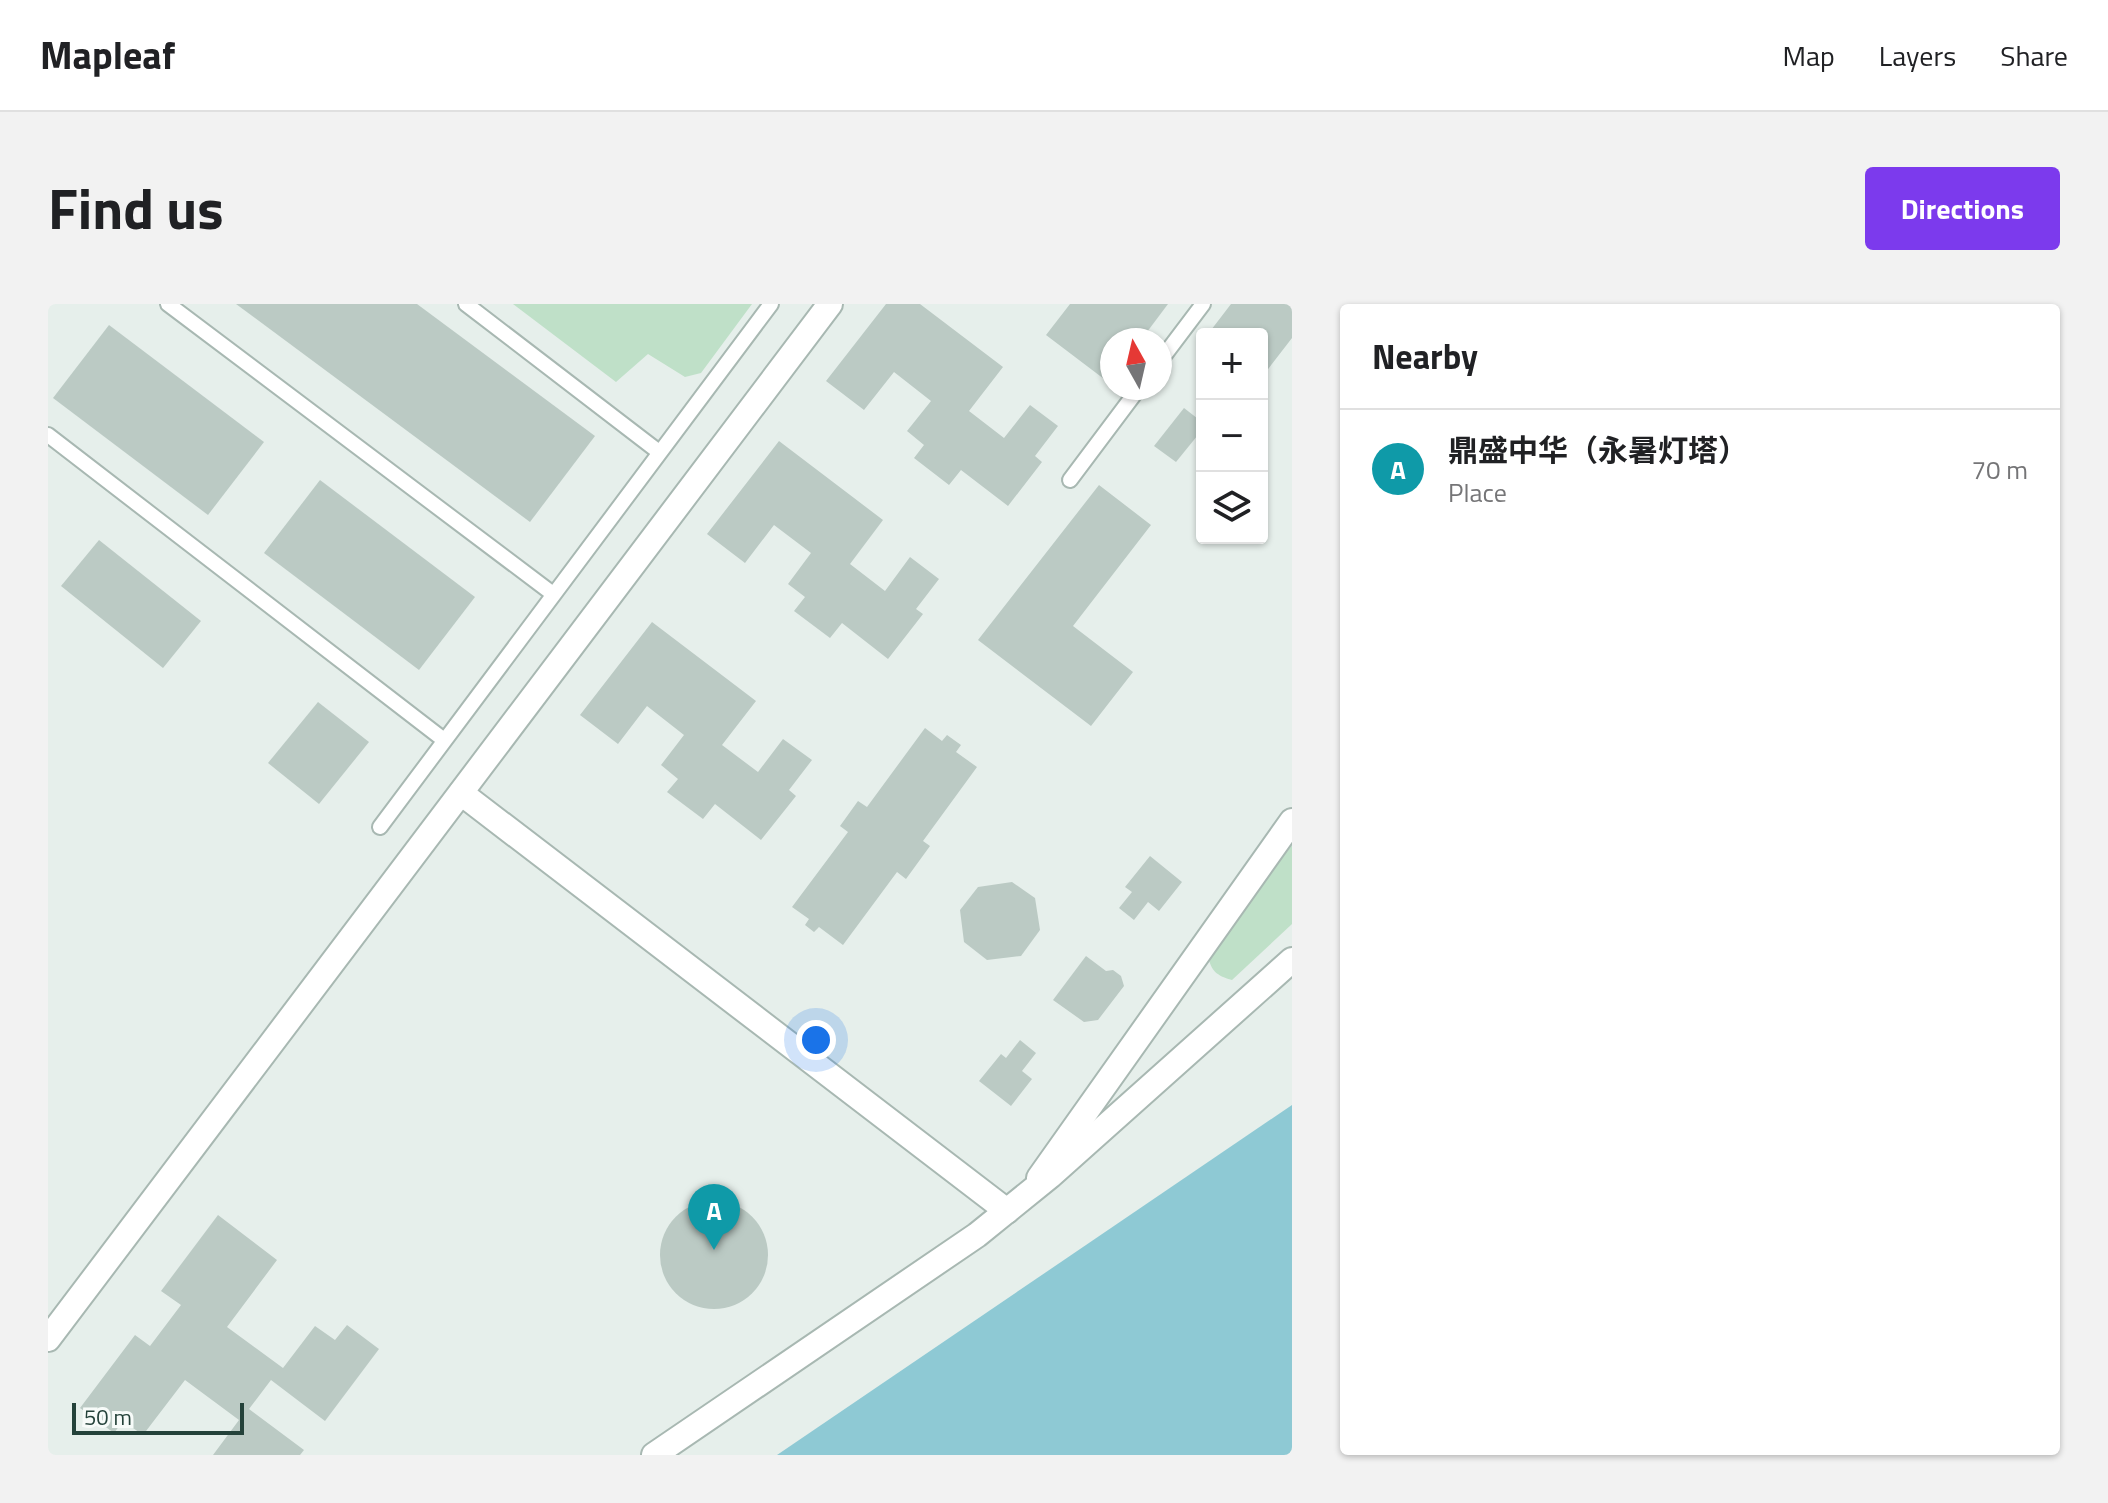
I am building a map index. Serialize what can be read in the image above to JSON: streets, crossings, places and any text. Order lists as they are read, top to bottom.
{
  "scale_bar": "50 m",
  "north": "top",
  "page": {
    "header": "Mapleaf",
    "nav": ["Map", "Layers", "Share"],
    "title": "Find us",
    "buttons": "Directions",
    "heading": "Nearby",
    "map_buttons": ["+", "−"],
    "list": [
      {
        "mark": "A",
        "name": "鼎盛中华（永暑灯塔）",
        "note": "Place",
        "value": "70 m"
      }
    ],
    "pins": "A",
    "scale": "50 m"
  }
}
